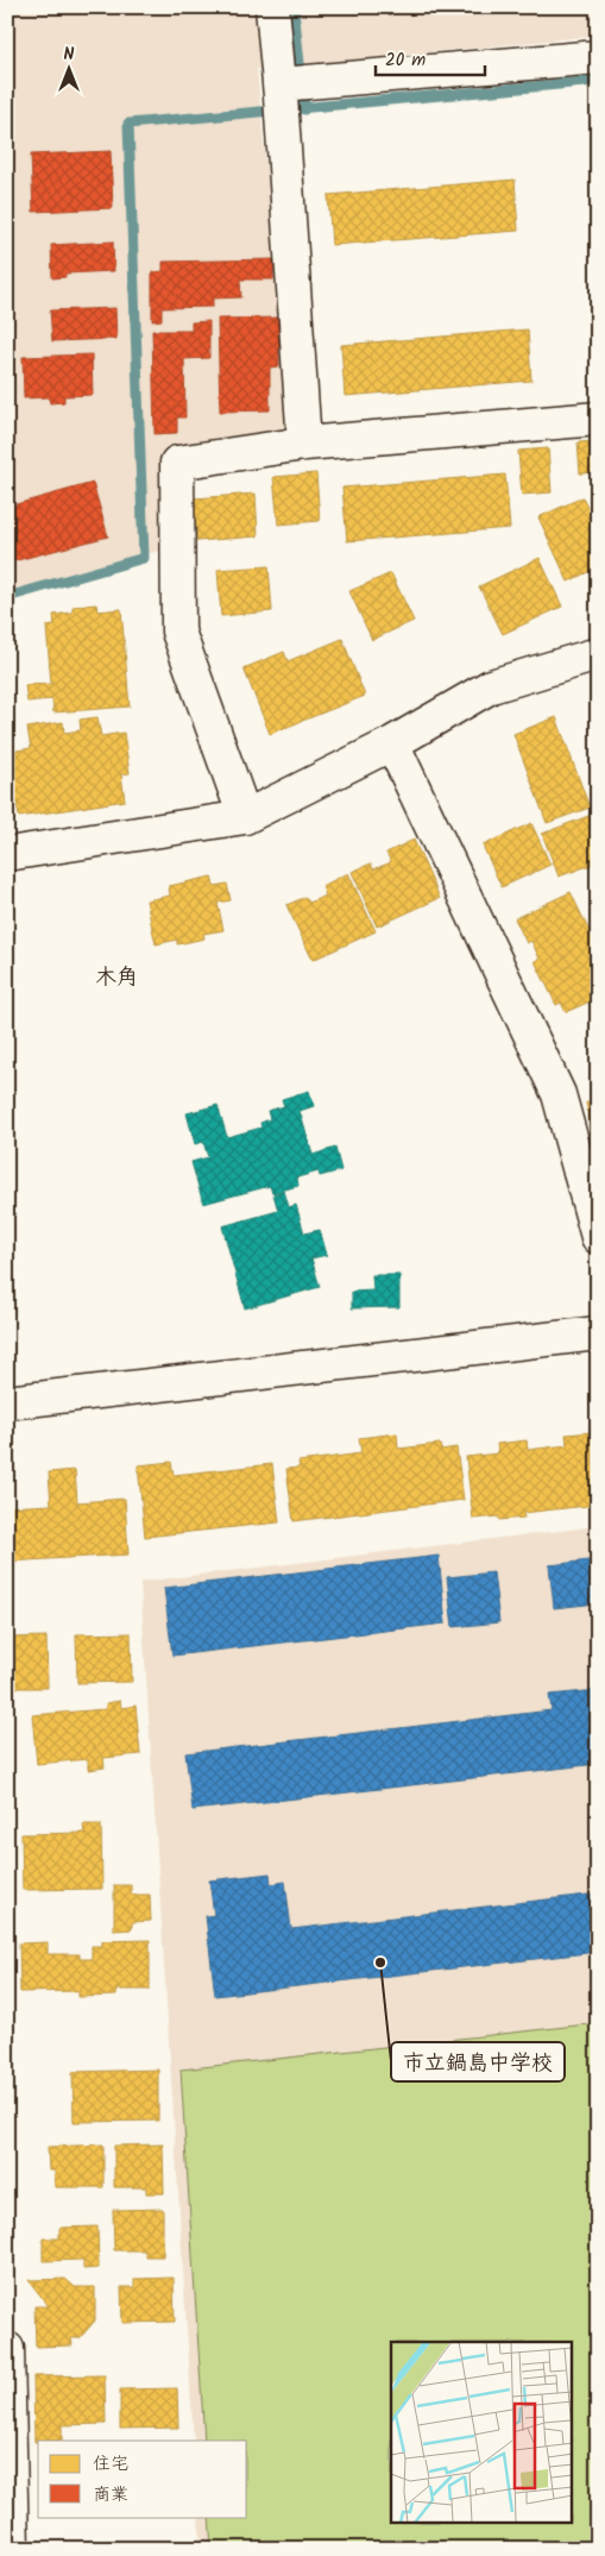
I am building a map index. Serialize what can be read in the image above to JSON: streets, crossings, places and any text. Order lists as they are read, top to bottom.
{
  "districts": ["木角"],
  "places": ["市立鍋島中学校"],
  "legend": ["住宅", "商業"],
  "scale_bar": "20 m",
  "north": "top"
}
